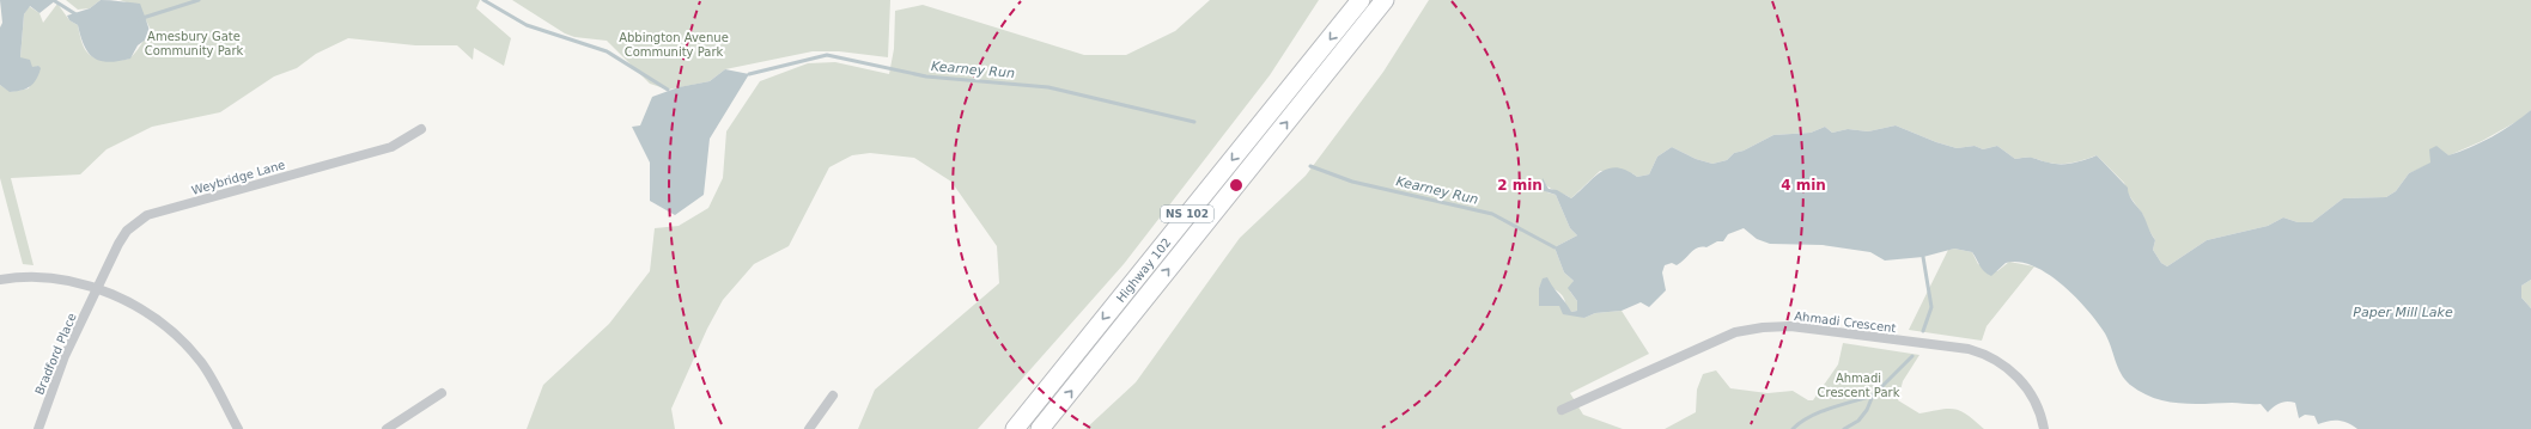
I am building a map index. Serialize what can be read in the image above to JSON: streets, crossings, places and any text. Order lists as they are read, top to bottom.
{
  "streets": {
    "highway": ["NS 102", "Highway 102"],
    "street": ["Weybridge Lane", "Ahmadi Crescent", "Bradford Place"]
  },
  "crossings": [
    ["Weybridge Lane", "Bradford Place"]
  ],
  "water": ["Kearney Run", "Paper Mill Lake"],
  "parks": ["Amesbury Gate Community Park", "Abbington Avenue Community Park", "Ahmadi Crescent Park"],
  "rings": ["2 min", "4 min"]
}
